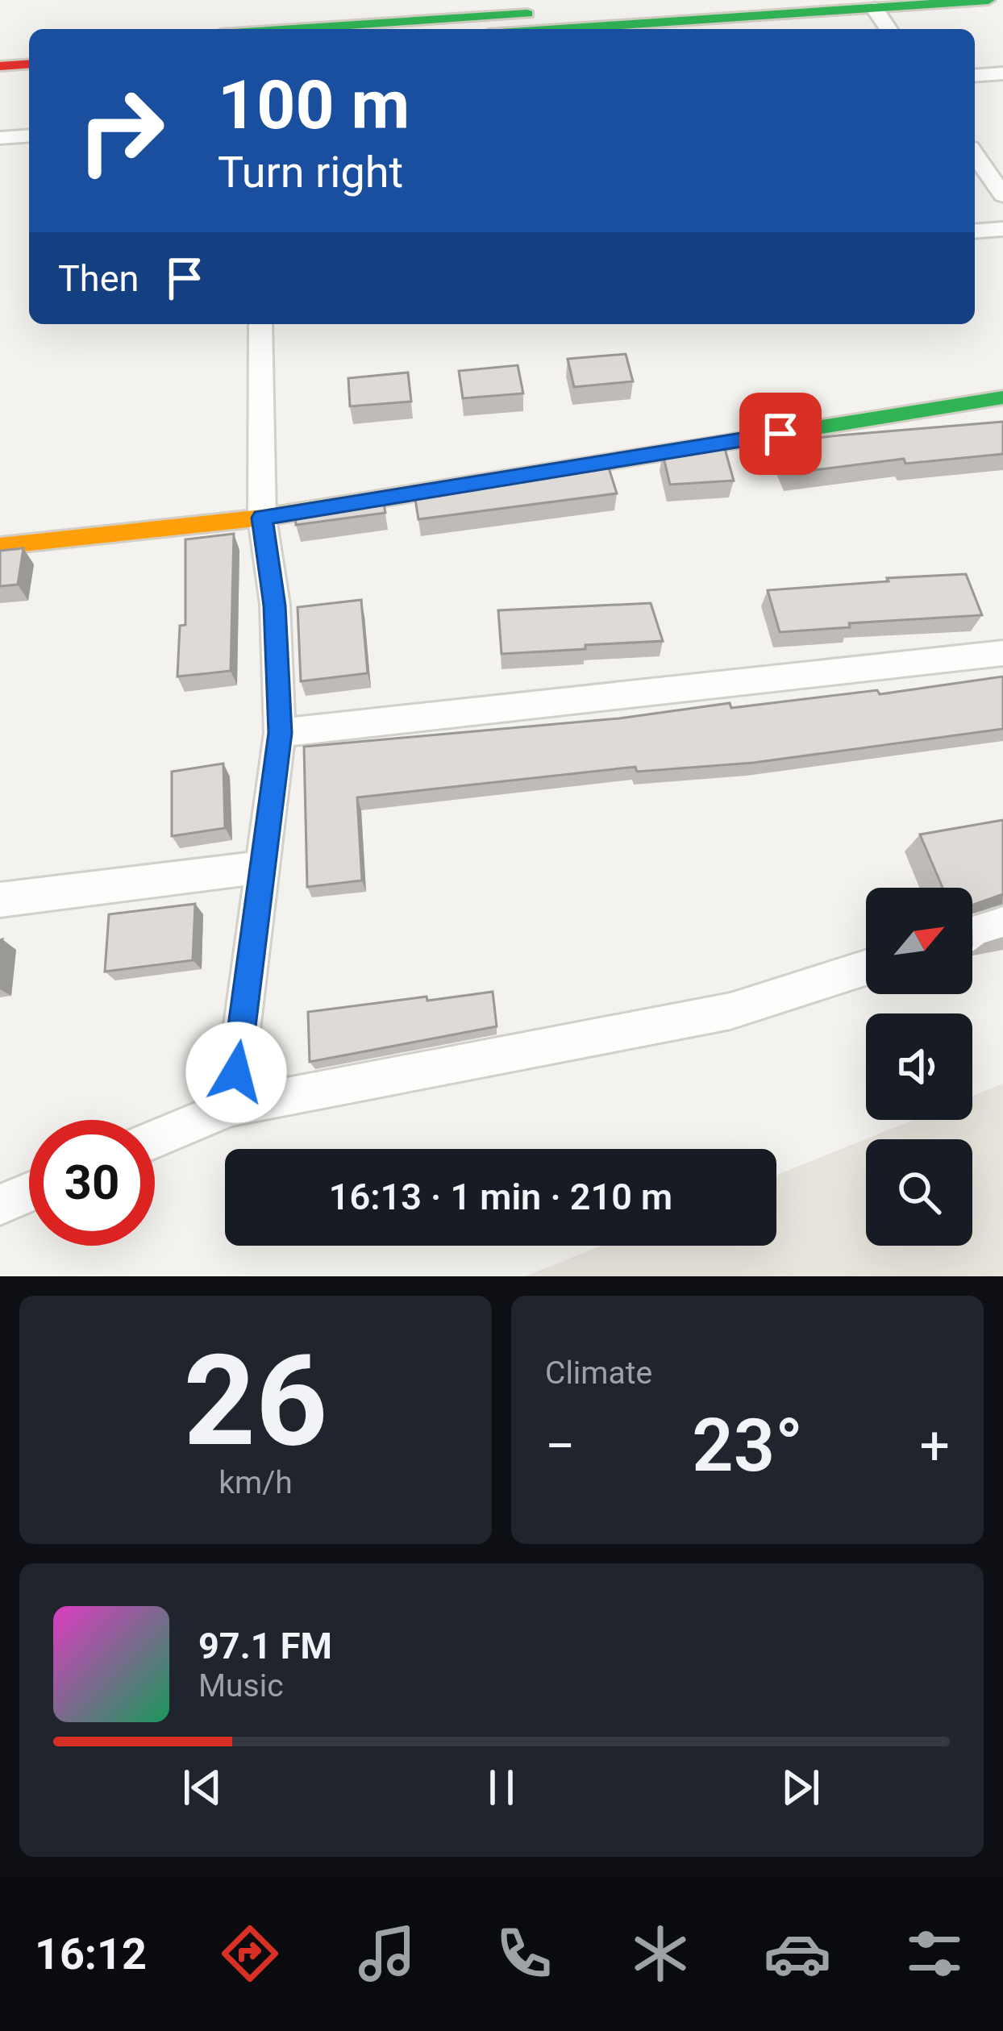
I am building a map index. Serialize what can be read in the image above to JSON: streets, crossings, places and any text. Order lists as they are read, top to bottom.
{
  "north": "top right",
  "page": {
    "turn": ["100 m", "Turn right"],
    "then": "Then",
    "limit": "30",
    "trip": "16:13 · 1 min · 210 m",
    "tile": [
      ["26", "km/h"],
      "Climate"
    ],
    "heat": ["−", "23°", "+"],
    "song": ["97.1 FM", "Music"],
    "tabs": "16:12"
  }
}
